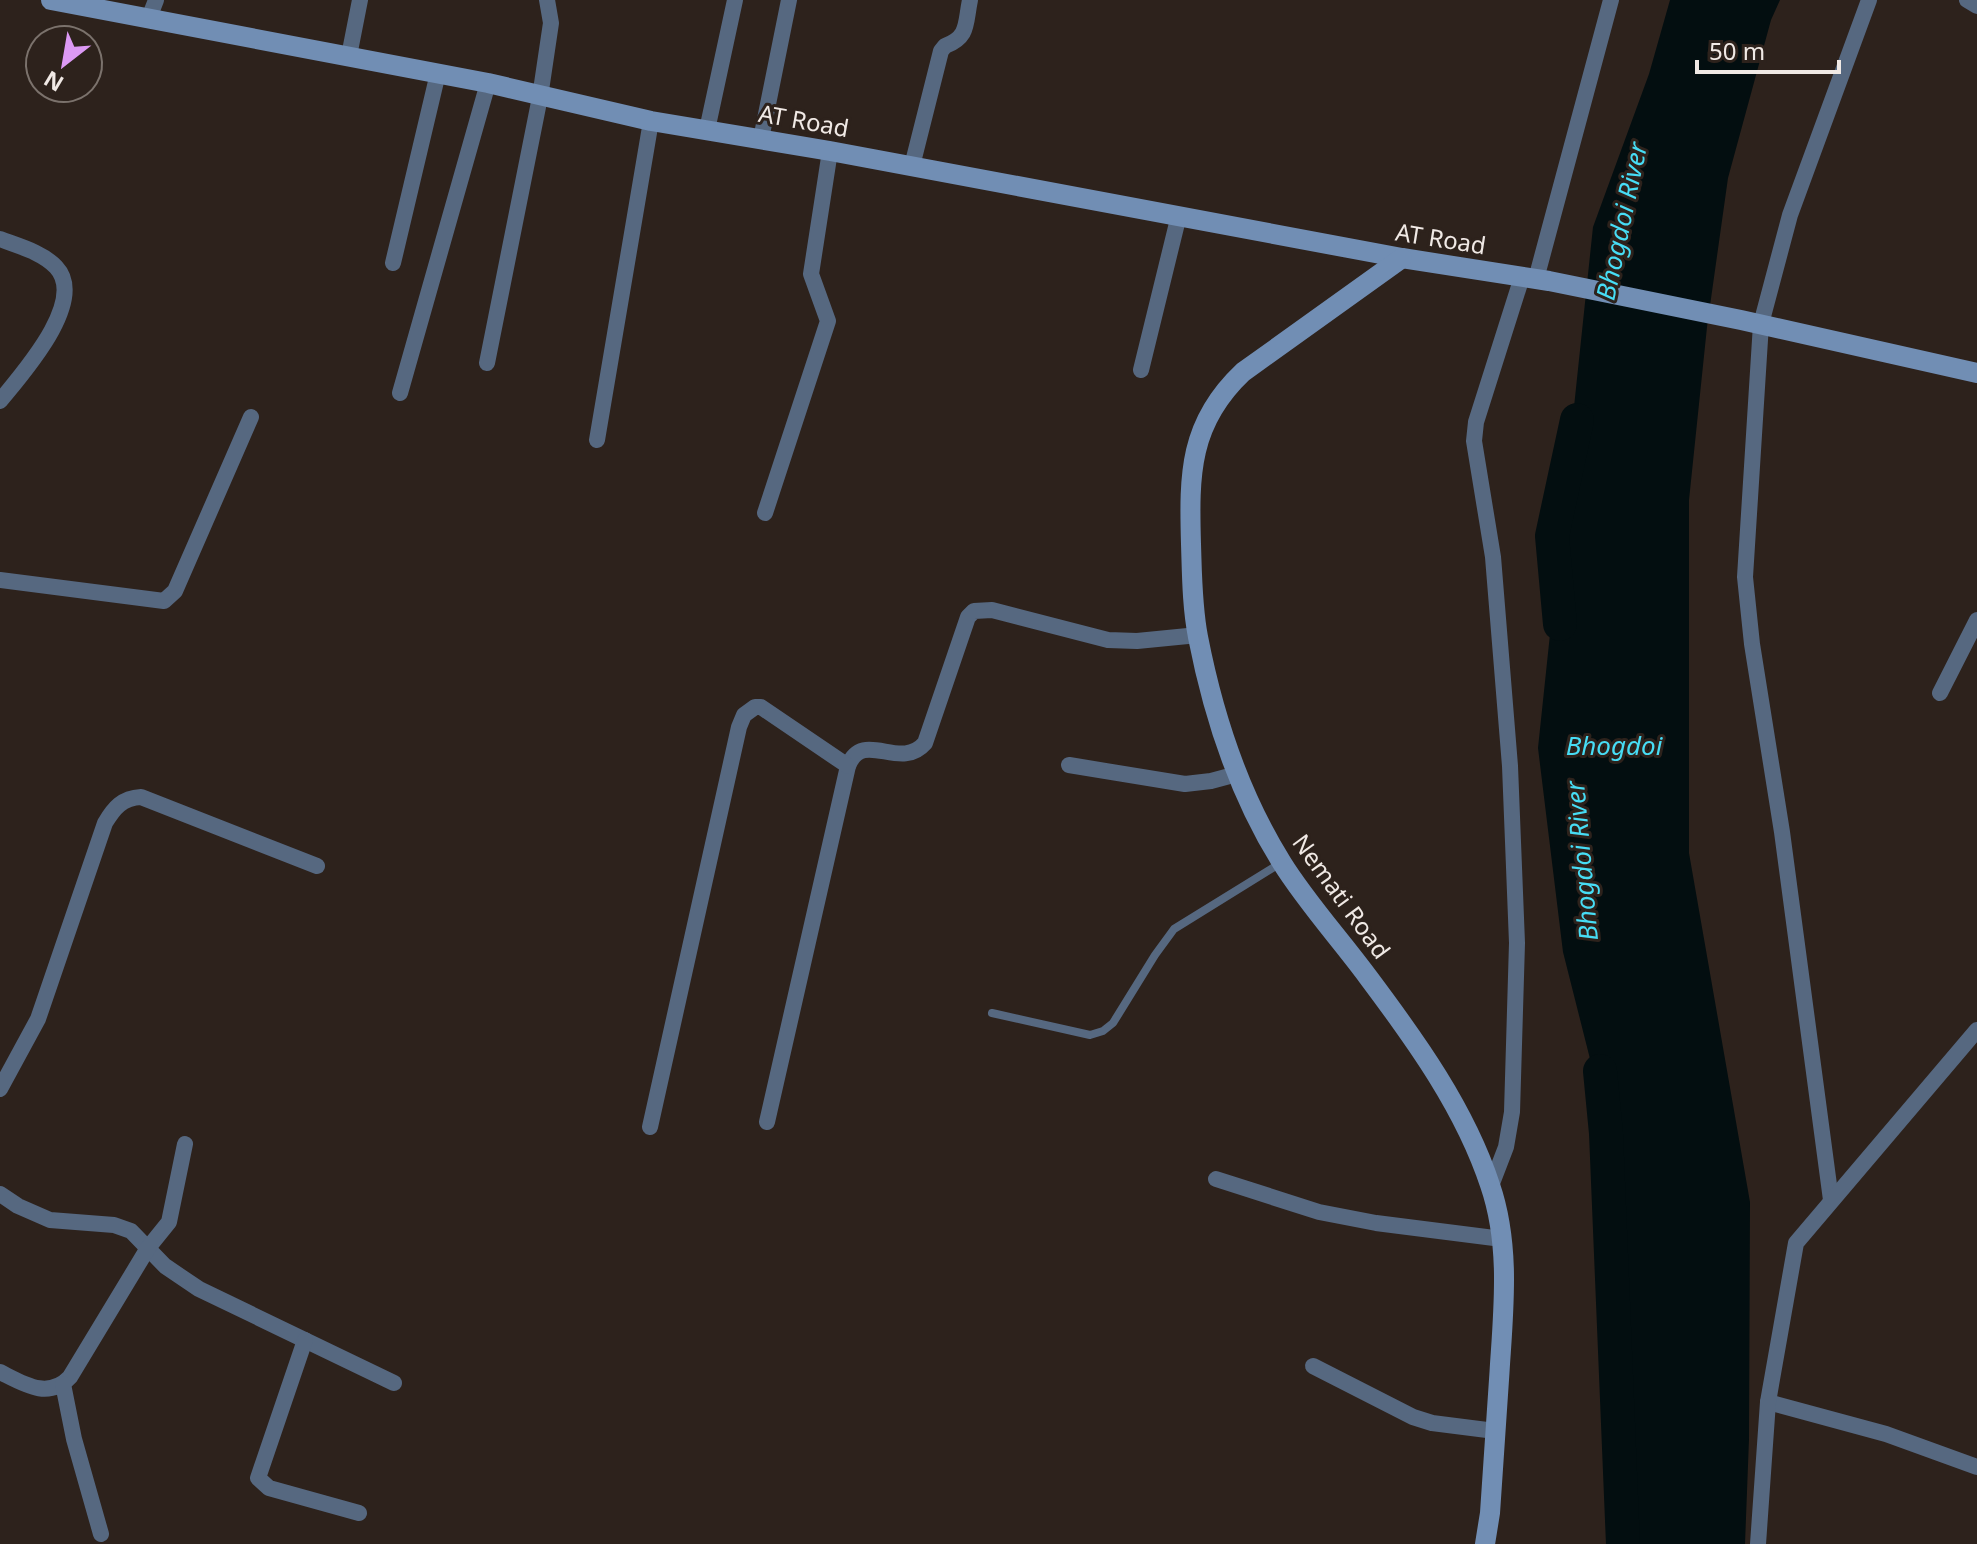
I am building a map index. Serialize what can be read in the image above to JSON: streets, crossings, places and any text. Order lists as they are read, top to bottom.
{
  "streets": {
    "main road": ["AT Road", "Nemati Road"]
  },
  "crossings": [
    ["AT Road", "Nemati Road"]
  ],
  "water": ["Bhogdoi River", "Bhogdoi"],
  "scale_bar": "50 m",
  "north": "bottom left"
}
